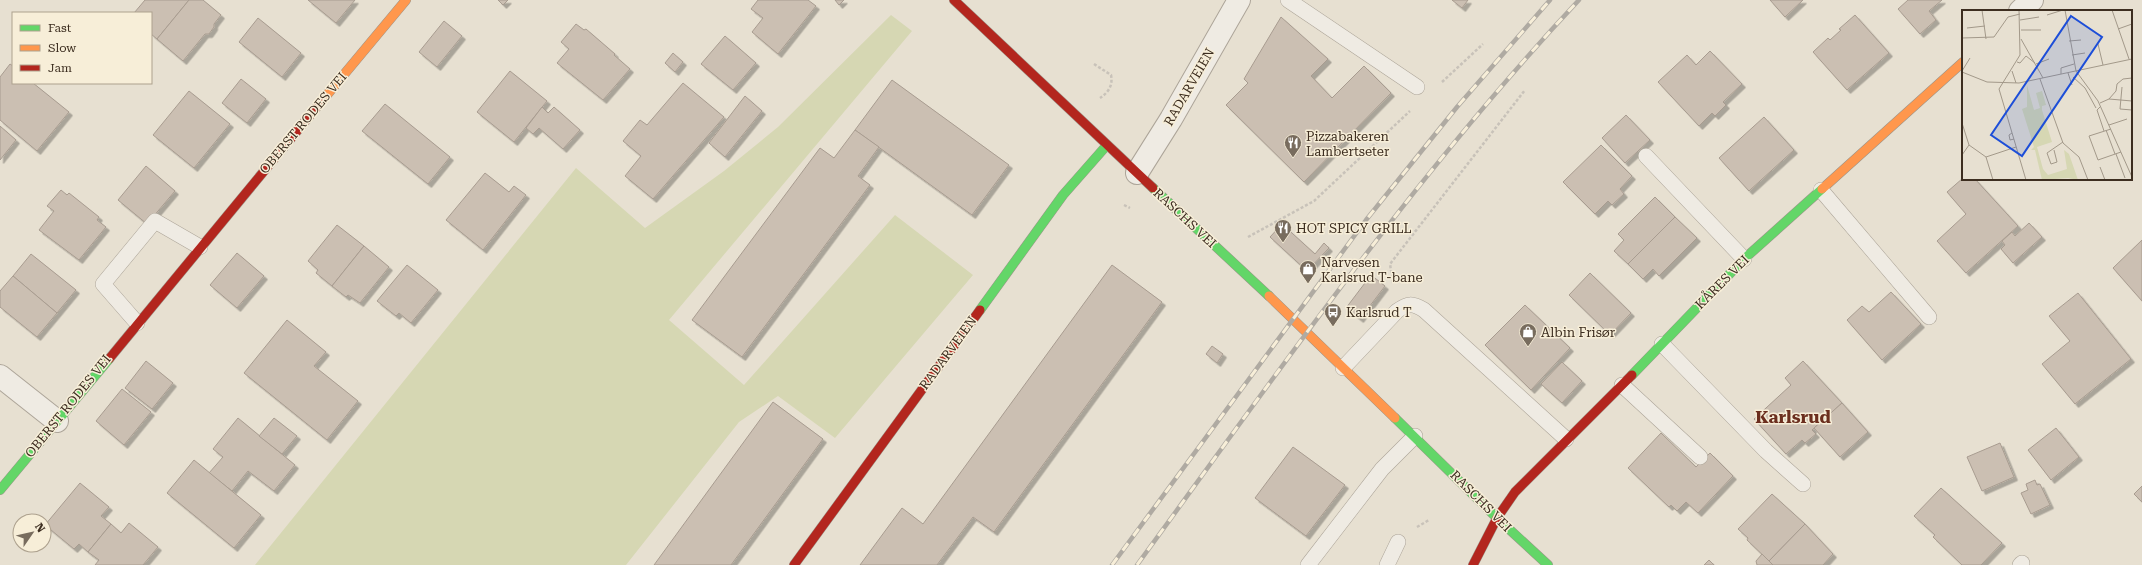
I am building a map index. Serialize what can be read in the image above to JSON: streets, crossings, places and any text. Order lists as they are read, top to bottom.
{
  "streets": {
    "street": [
      "RADARVEIEN",
      "OBERST RODES VEI",
      "RASCHS VEI",
      "KÅRES VEI"
    ]
  },
  "crossings": [
    ["RADARVEIEN", "RASCHS VEI"],
    ["RASCHS VEI", "KÅRES VEI"]
  ],
  "districts": ["Karlsrud"],
  "places": {
    "restaurant": ["Pizzabakeren Lambertseter", "HOT SPICY GRILL"],
    "shop": ["Narvesen Karlsrud T-bane", "Albin Frisør"],
    "bus stop": ["Karlsrud T"]
  },
  "legend": ["Fast", "Slow", "Jam"],
  "north": "top right"
}
